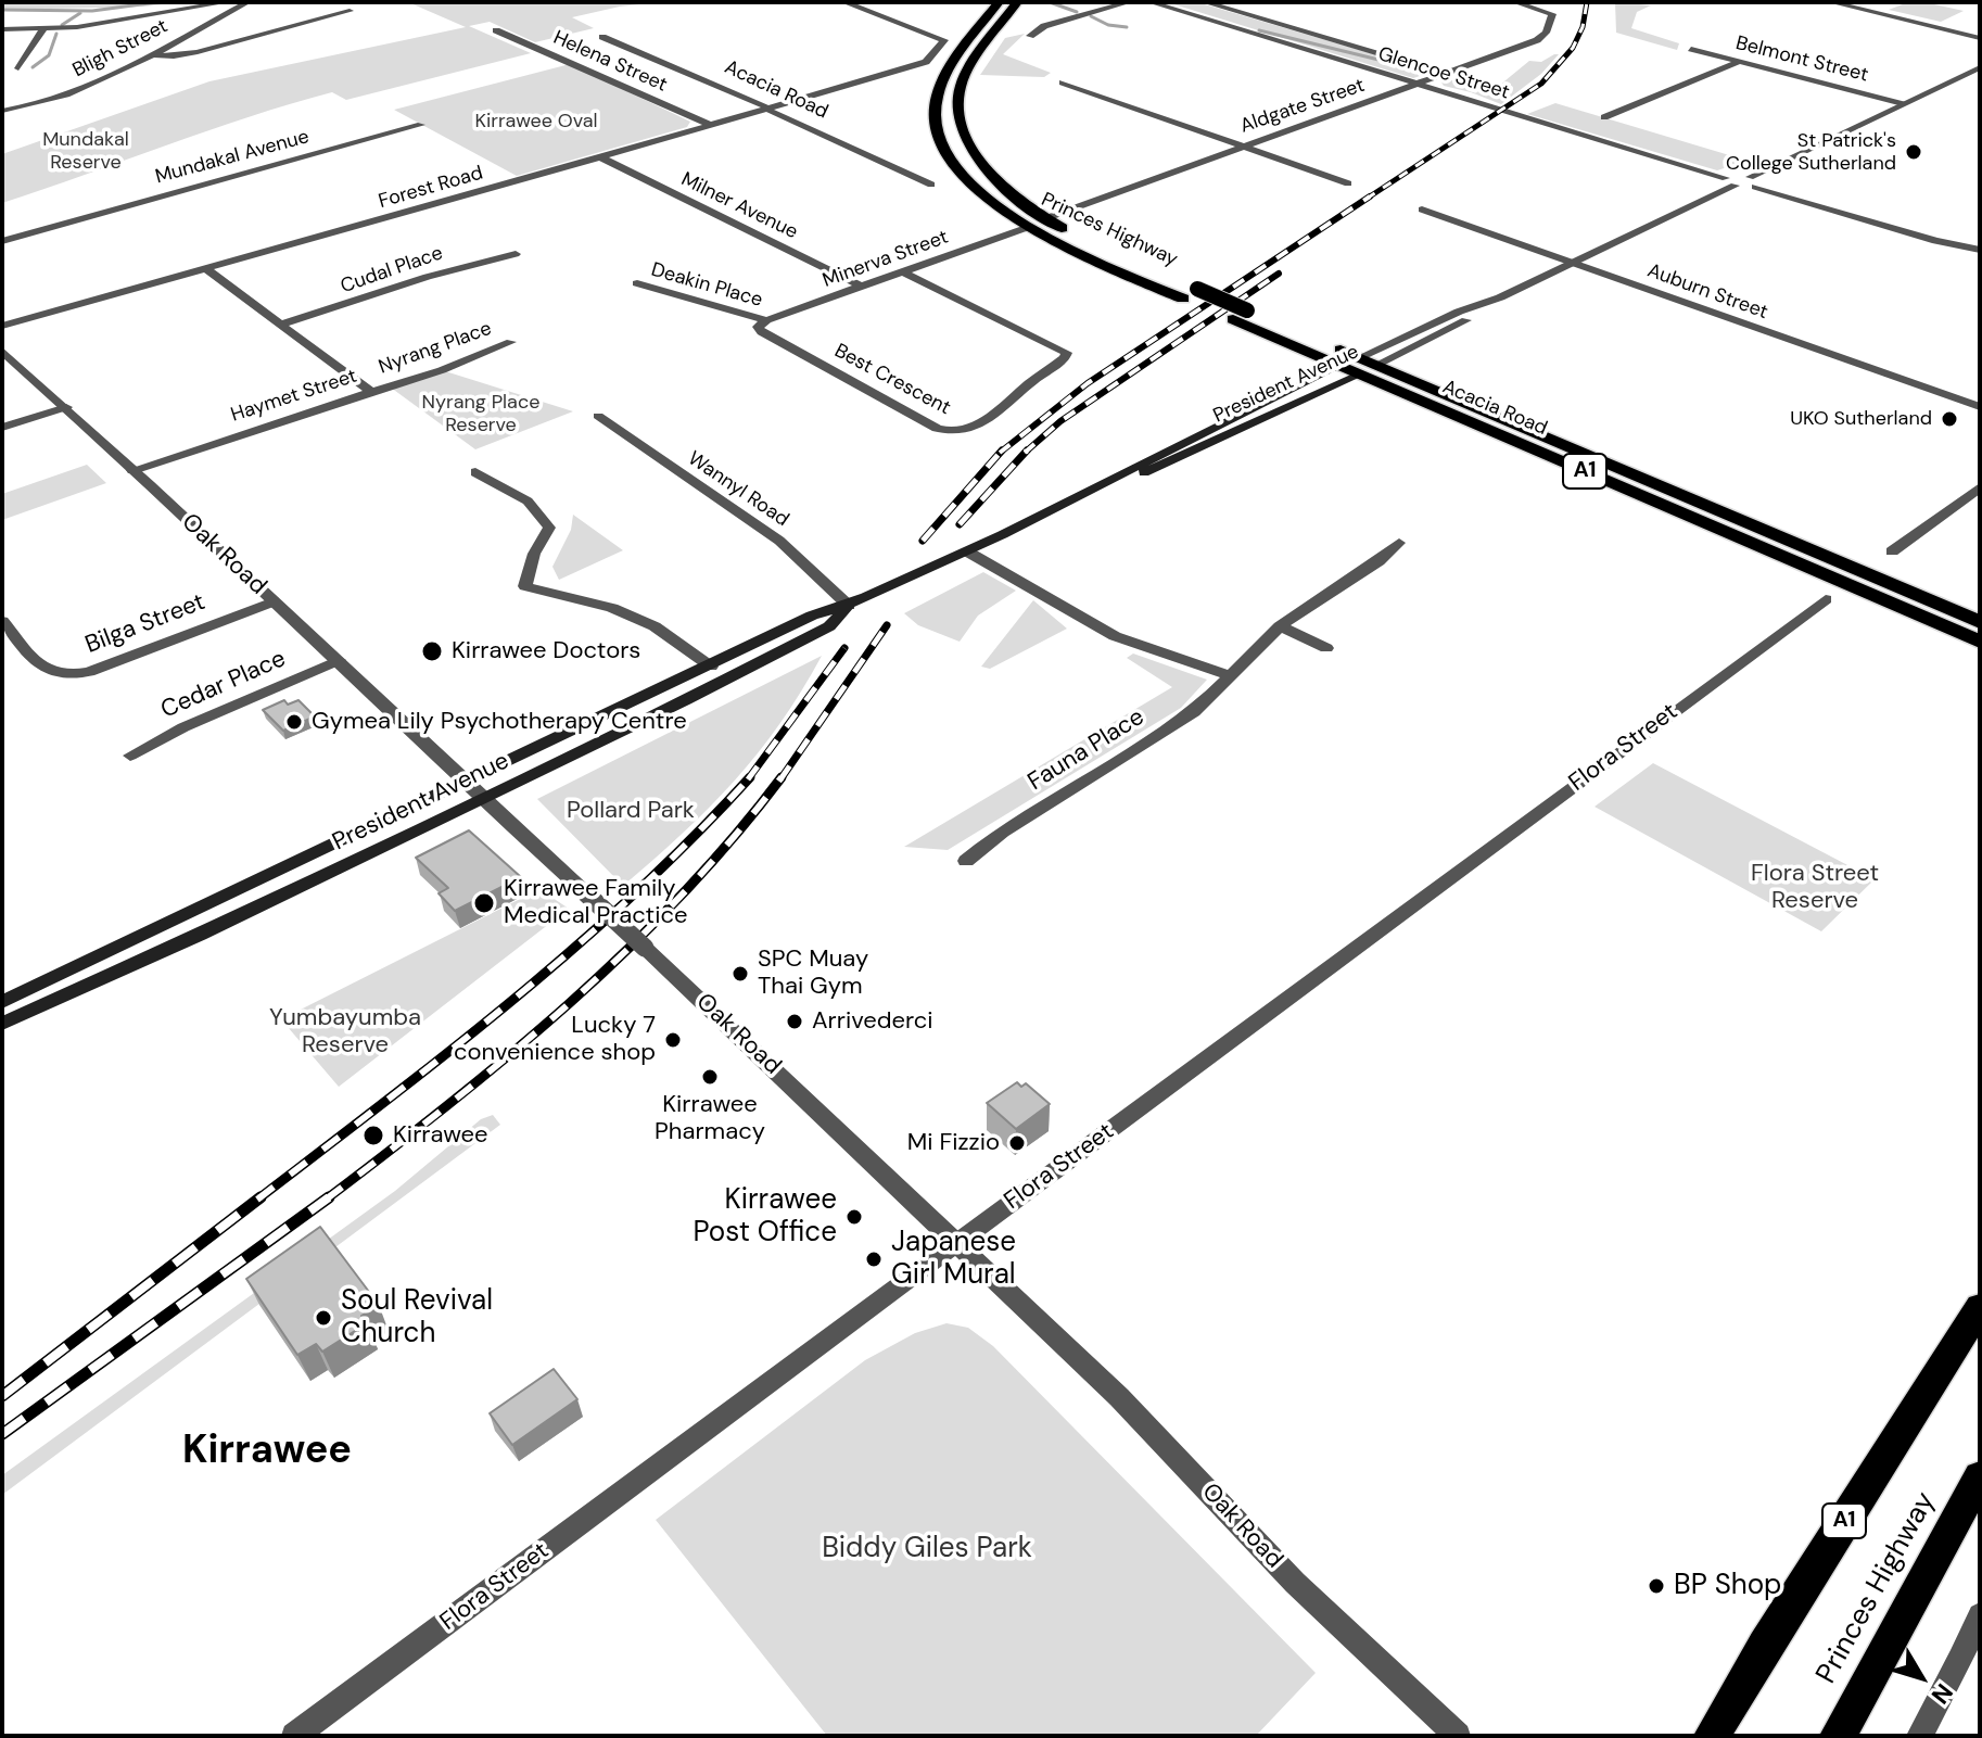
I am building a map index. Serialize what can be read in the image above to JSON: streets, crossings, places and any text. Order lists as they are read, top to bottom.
{
  "streets": {
    "highway": [
      "Acacia Road",
      "Princes Highway",
      "President Avenue",
      "A1"
    ],
    "street": [
      "Bligh Street",
      "Belmont Street",
      "Helena Street",
      "Glencoe Street",
      "Aldgate Street",
      "Mundakal Avenue",
      "Forest Road",
      "Milner Avenue",
      "Minerva Street",
      "Cudal Place",
      "Deakin Place",
      "Auburn Street",
      "Nyrang Place",
      "Best Crescent",
      "Haymet Street",
      "Wannyl Road",
      "Oak Road",
      "Bilga Street",
      "Cedar Place",
      "Flora Street",
      "Fauna Place"
    ]
  },
  "crossings": [
    ["Helena Street", "Forest Road"],
    ["Glencoe Street", "Aldgate Street"],
    ["Glencoe Street", "President Avenue"],
    ["Acacia Road", "Forest Road"],
    ["Acacia Road", "Princes Highway"],
    ["Acacia Road", "President Avenue"],
    ["Aldgate Street", "Princes Highway"],
    ["Forest Road", "Milner Avenue"],
    ["Forest Road", "Haymet Street"],
    ["Milner Avenue", "Minerva Street"],
    ["Princes Highway", "Minerva Street"],
    ["Minerva Street", "Deakin Place"],
    ["Minerva Street", "Best Crescent"],
    ["Cudal Place", "Haymet Street"],
    ["Deakin Place", "Best Crescent"],
    ["Auburn Street", "President Avenue"],
    ["Nyrang Place", "Haymet Street"],
    ["President Avenue", "Wannyl Road"],
    ["President Avenue", "Oak Road"],
    ["Haymet Street", "Oak Road"],
    ["Oak Road", "Bilga Street"],
    ["Oak Road", "Cedar Place"],
    ["Oak Road", "Flora Street"]
  ],
  "districts": ["Kirrawee"],
  "parks": [
    "Kirrawee Oval",
    "Mundakal Reserve",
    "Nyrang Place Reserve",
    "Pollard Park",
    "Flora Street Reserve",
    "Yumbayumba Reserve",
    "Biddy Giles Park"
  ],
  "places": [
    "St Patrick's College Sutherland",
    "UKO Sutherland",
    "Kirrawee Doctors",
    "Gymea Lily Psychotherapy Centre",
    "Kirrawee Family Medical Practice",
    "SPC Muay Thai Gym",
    "Arrivederci",
    "Lucky 7 convenience shop",
    "Kirrawee Pharmacy",
    "Kirrawee",
    "Mi Fizzio",
    "Kirrawee Post Office",
    "Japanese Girl Mural",
    "Soul Revival Church",
    "BP Shop"
  ],
  "north": "bottom right"
}
